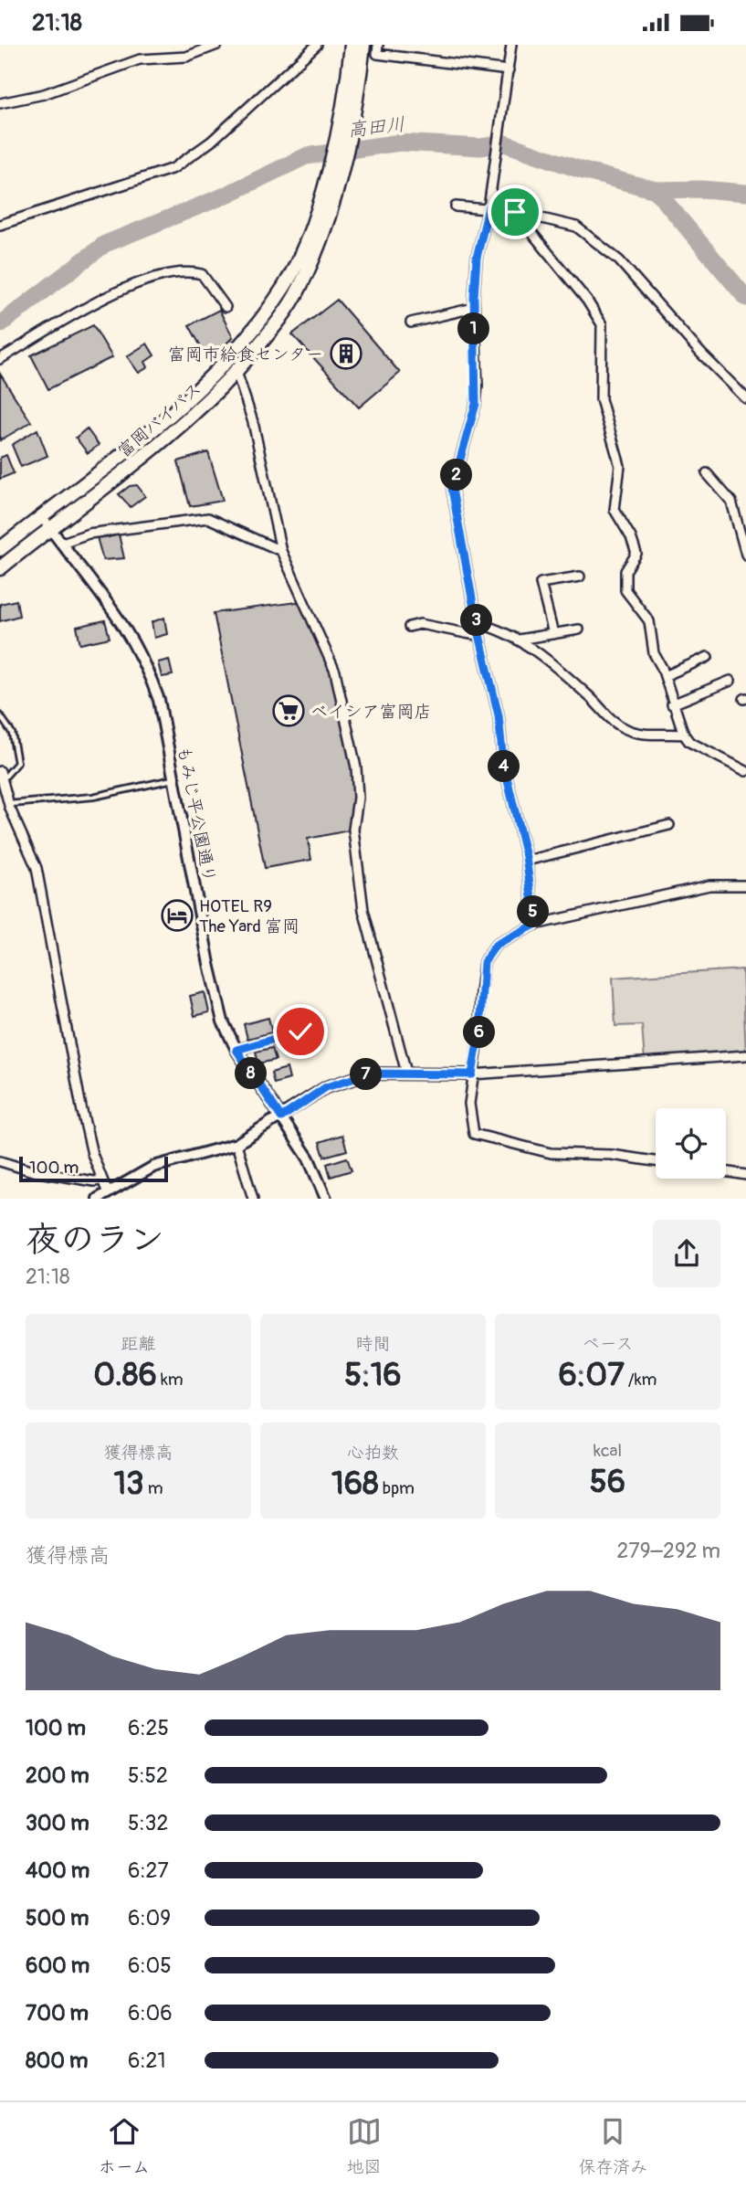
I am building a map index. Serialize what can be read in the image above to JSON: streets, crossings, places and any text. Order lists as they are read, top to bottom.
{
  "streets": {
    "highway": ["富岡バイパス"],
    "street": ["もみじ平公園通り"]
  },
  "crossings": [
    ["富岡バイパス", "もみじ平公園通り"]
  ],
  "water": ["高田川"],
  "places": {
    "building": ["富岡市給食センター"],
    "supermarket": ["ベイシア富岡店"],
    "hotel": ["HOTEL R9 The Yard 富岡"]
  },
  "scale_bar": "100 m",
  "page": {
    "status": "21:18",
    "pins": [
      "1",
      "2",
      "3",
      "4",
      "5",
      "6",
      "8",
      "7"
    ],
    "scale": "100 m",
    "heading": ["夜のラン", "21:18"],
    "stats": [
      ["距離", "0.86 km"],
      ["時間", "5:16"],
      ["ペース", "6:07 /km"],
      ["獲得標高", "13 m"],
      ["心拍数", "168 bpm"],
      ["kcal", "56"]
    ],
    "chart": ["獲得標高", "279–292 m"],
    "list": [
      {
        "name": "100 m",
        "note": "6:25"
      },
      {
        "name": "200 m",
        "note": "5:52"
      },
      {
        "name": "300 m",
        "note": "5:32"
      },
      {
        "name": "400 m",
        "note": "6:27"
      },
      {
        "name": "500 m",
        "note": "6:09"
      },
      {
        "name": "600 m",
        "note": "6:05"
      },
      {
        "name": "700 m",
        "note": "6:06"
      },
      {
        "name": "800 m",
        "note": "6:21"
      }
    ],
    "tabs": ["ホーム", "地図", "保存済み"]
  }
}
